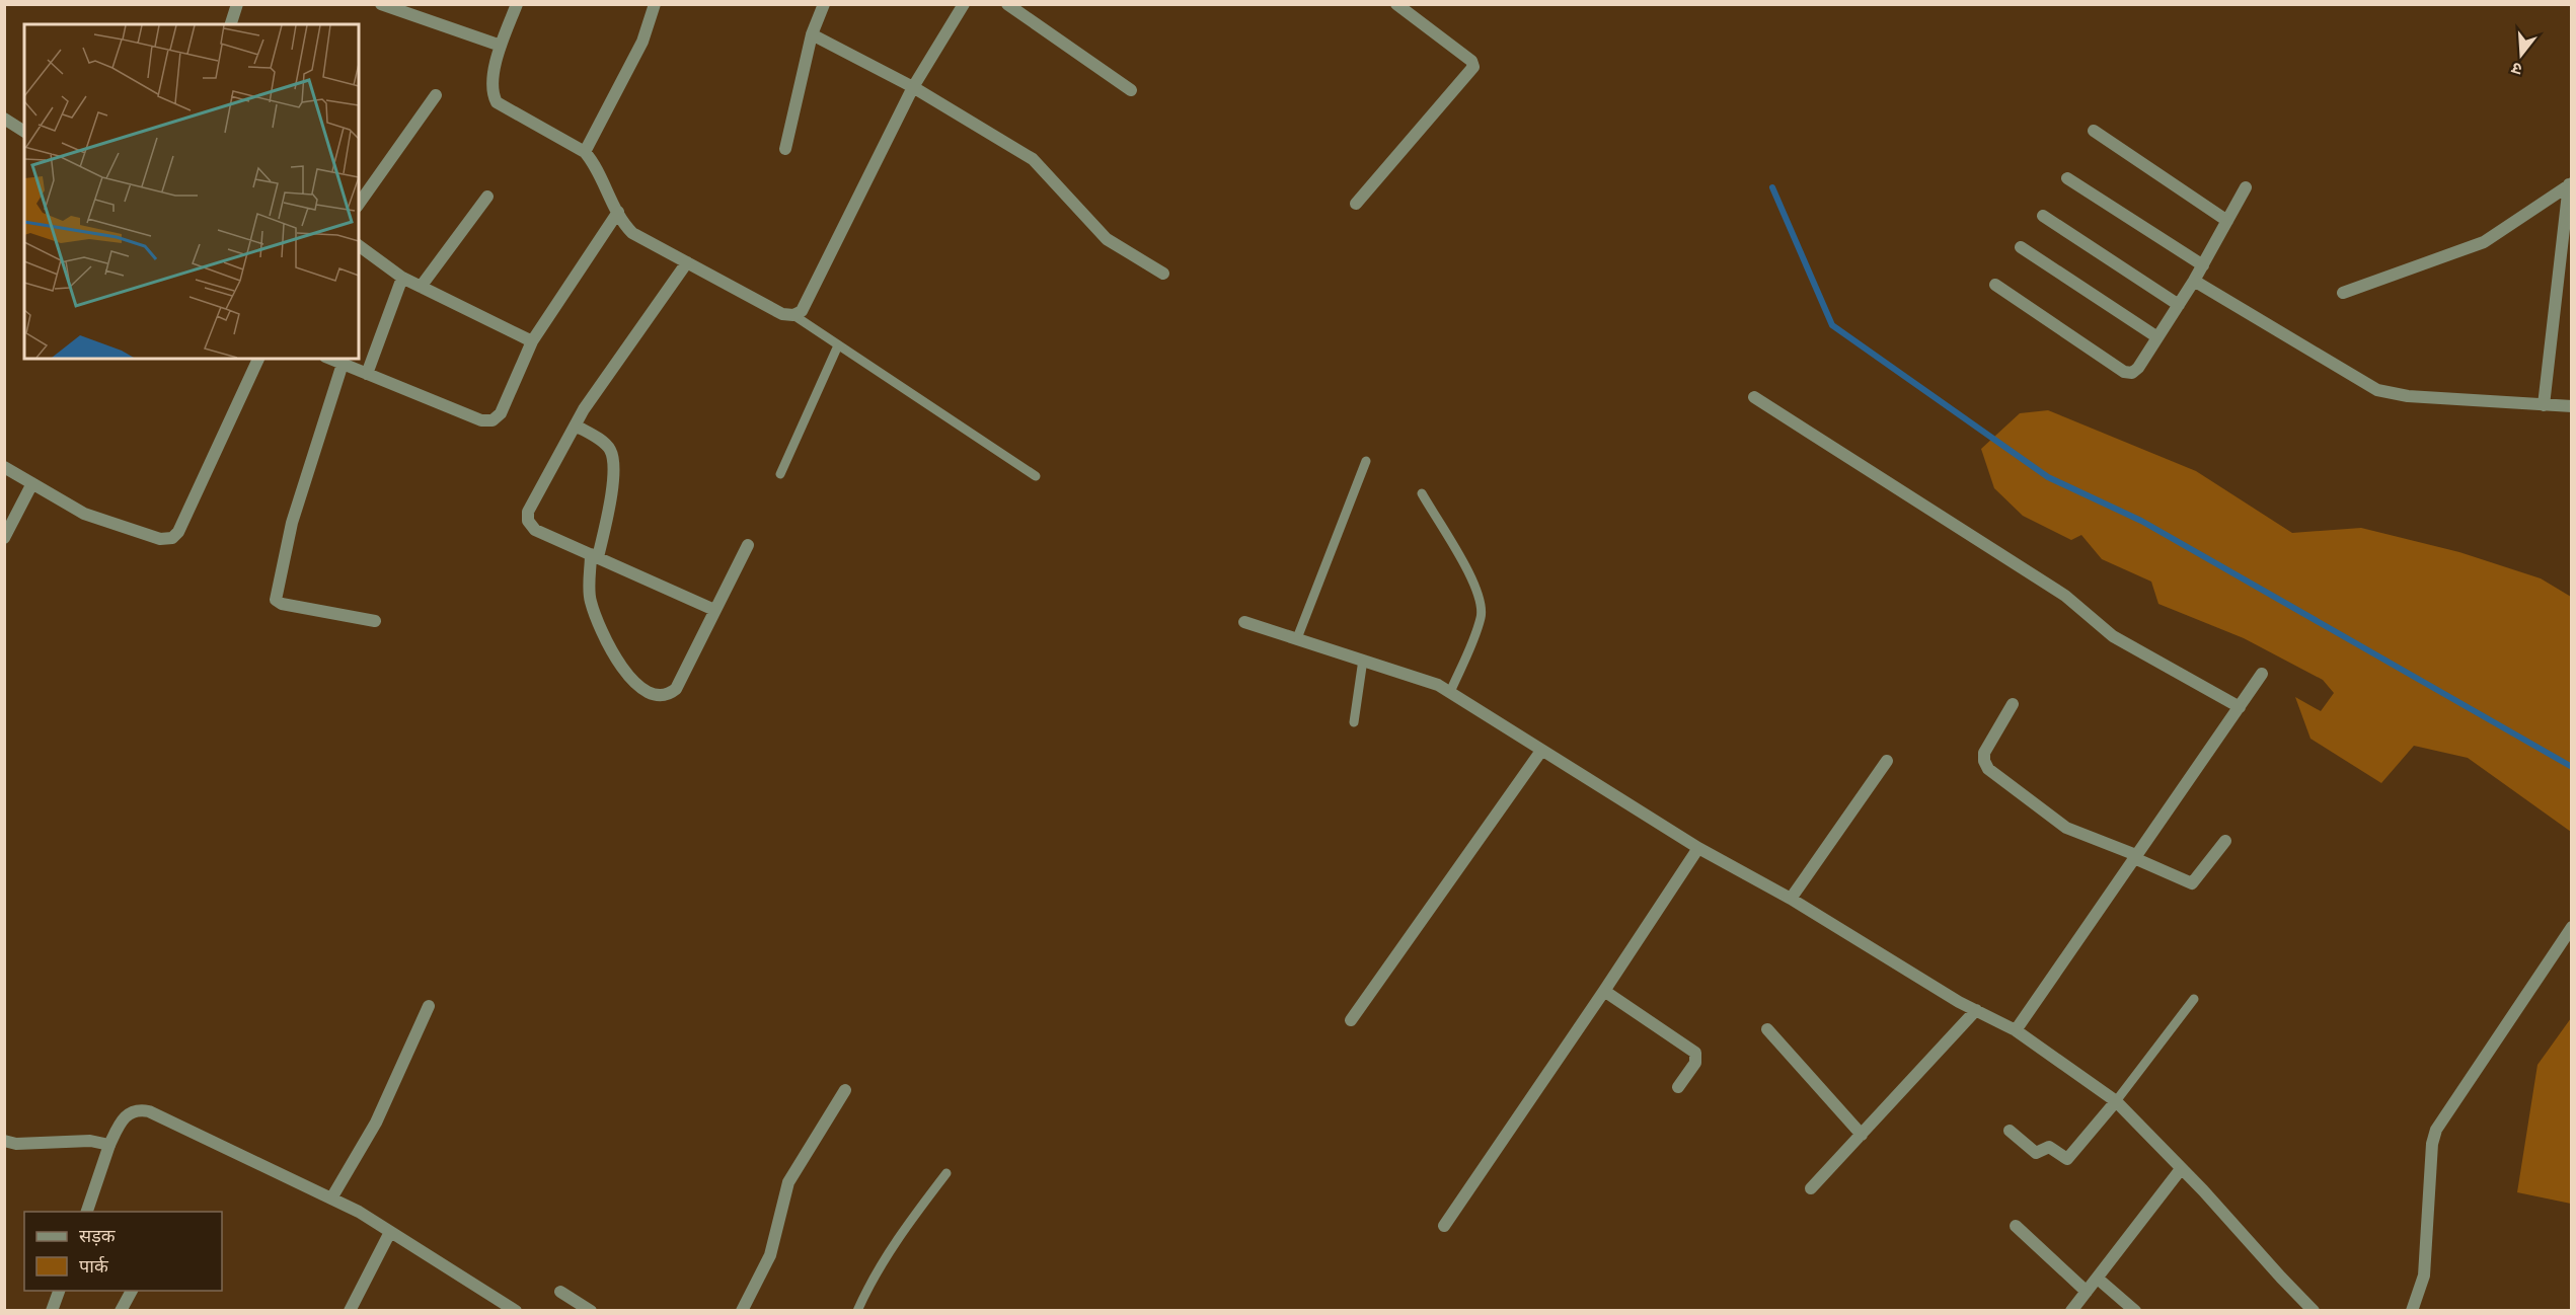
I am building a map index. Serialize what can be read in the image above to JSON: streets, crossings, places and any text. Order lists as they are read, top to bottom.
{
  "legend": ["सड़क", "पार्क"],
  "north": "bottom"
}
